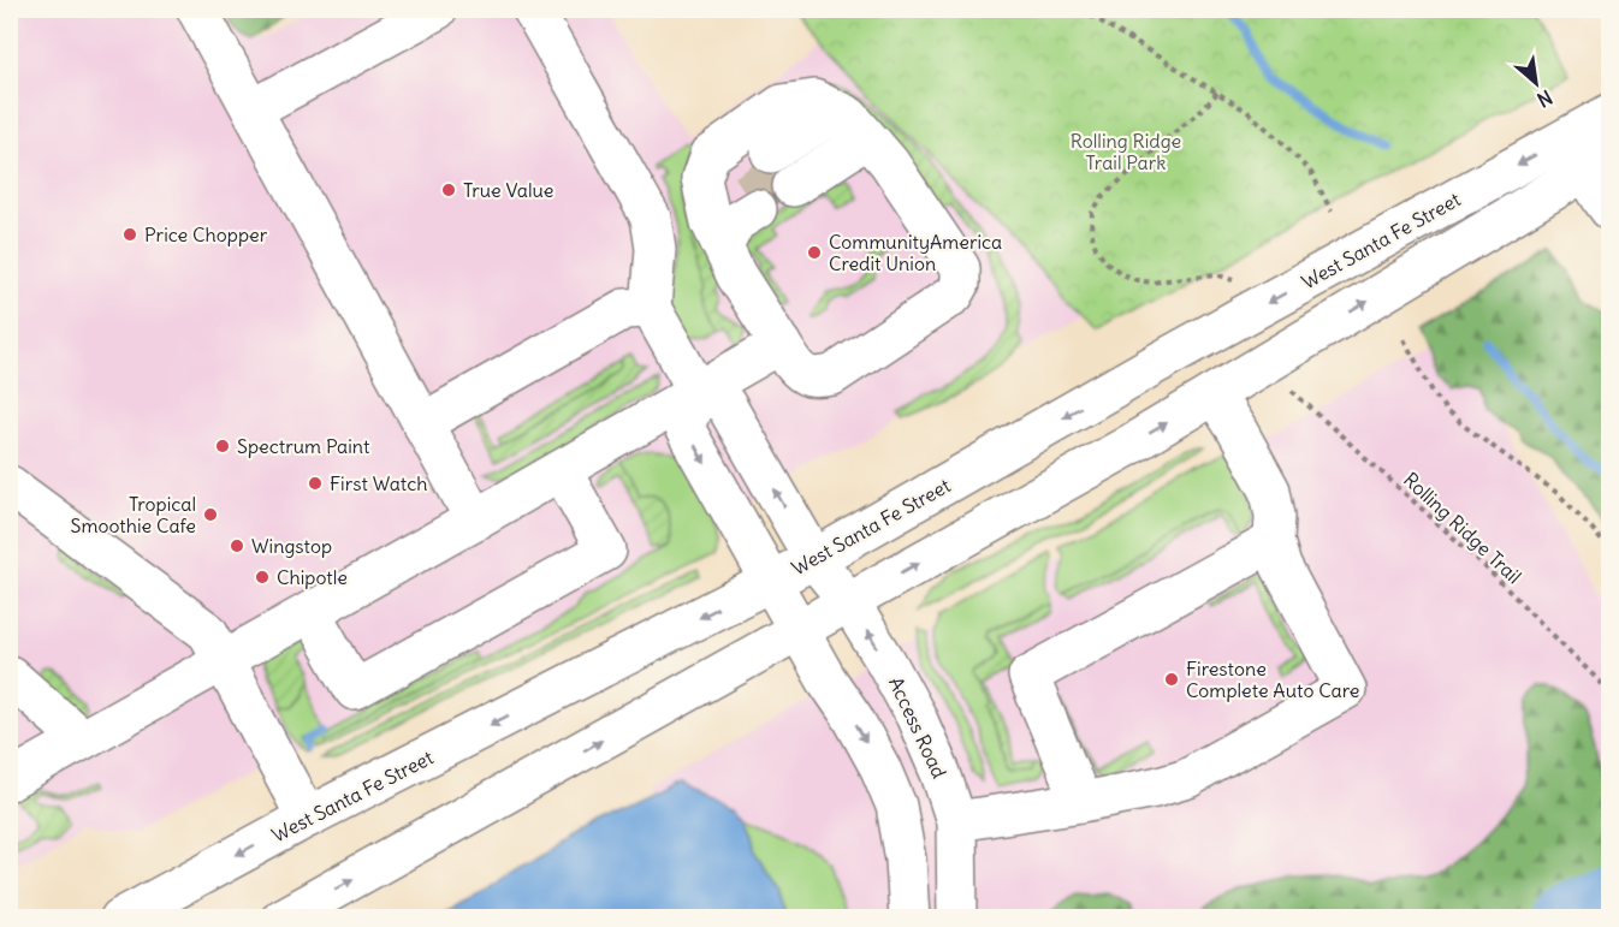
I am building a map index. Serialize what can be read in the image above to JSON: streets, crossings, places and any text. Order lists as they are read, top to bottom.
{
  "streets": {
    "street": ["West Santa Fe Street", "Access Road"],
    "path": ["Rolling Ridge Trail"]
  },
  "crossings": [
    ["West Santa Fe Street", "Access Road"]
  ],
  "parks": ["Rolling Ridge Trail Park"],
  "places": [
    "True Value",
    "Price Chopper",
    "CommunityAmerica Credit Union",
    "Spectrum Paint",
    "First Watch",
    "Tropical Smoothie Cafe",
    "Wingstop",
    "Chipotle",
    "Firestone Complete Auto Care"
  ],
  "north": "bottom right"
}
